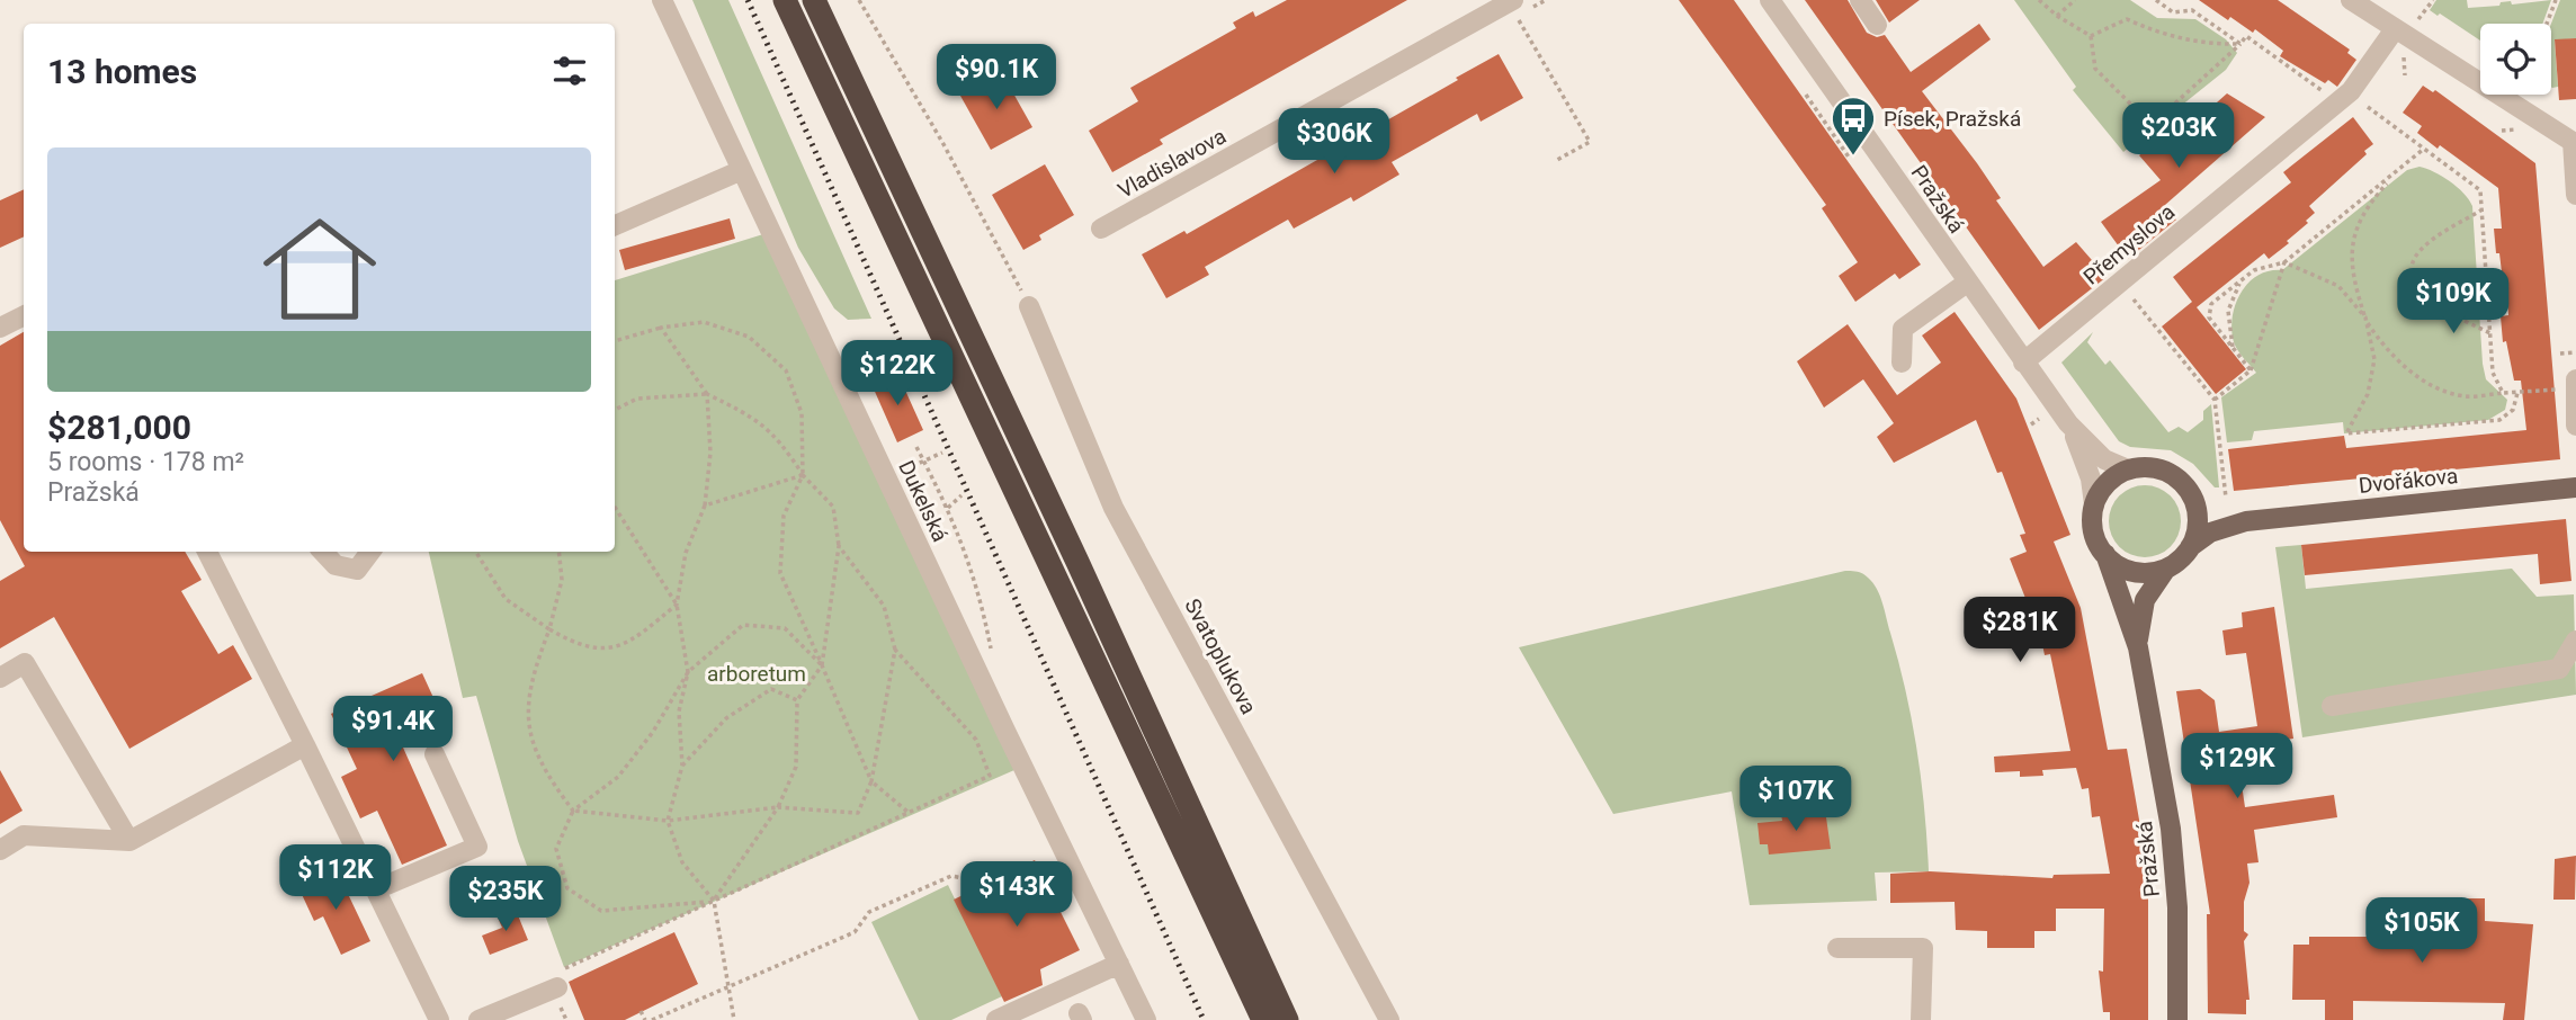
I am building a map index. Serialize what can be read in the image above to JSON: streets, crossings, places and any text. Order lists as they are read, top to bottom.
{
  "streets": {
    "main road": ["Pražská", "Dvořákova"],
    "street": [
      "Vladislavova",
      "Přemyslova",
      "Dukelská",
      "Svatoplukova"
    ]
  },
  "crossings": [
    ["Pražská", "Přemyslova"],
    ["Pražská", "Dvořákova"]
  ],
  "parks": ["arboretum"],
  "places": {
    "bus stop": ["Písek, Pražská"]
  },
  "page": {
    "heading": "13 homes",
    "price": [
      "$90.1K",
      "$203K",
      "$306K",
      "$109K",
      "$122K",
      "$281K",
      "$91.4K",
      "$129K",
      "$107K",
      "$112K",
      "$143K",
      "$235K",
      "$105K"
    ],
    "list": [
      {
        "name": "$281,000",
        "note": "5 rooms · 178 m² · Pražská"
      }
    ]
  }
}
